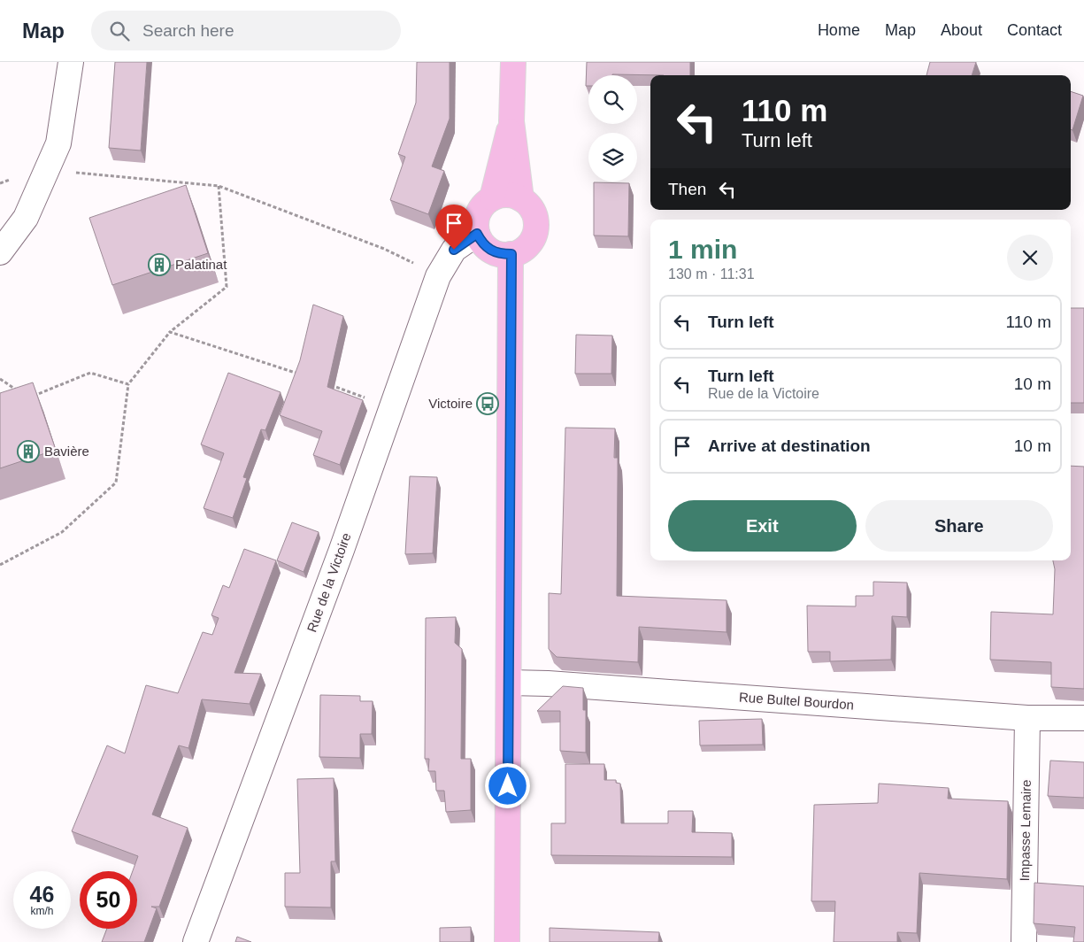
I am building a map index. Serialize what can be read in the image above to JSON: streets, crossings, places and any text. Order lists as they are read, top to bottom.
{
  "streets": {
    "street": ["Rue de la Victoire", "Rue Bultel Bourdon", "Impasse Lemaire"]
  },
  "crossings": [
    ["Rue Bultel Bourdon", "Impasse Lemaire"]
  ],
  "places": {
    "building": ["Palatinat", "Bavière"],
    "bus stop": ["Victoire"]
  },
  "page": {
    "header": "Map",
    "search": "Search here",
    "nav": [
      "Home",
      "Map",
      "About",
      "Contact"
    ],
    "turn": ["110 m", "Turn left"],
    "then": "Then",
    "heading": ["1 min", "130 m · 11:31"],
    "list": [
      {
        "name": "Turn left",
        "value": "110 m"
      },
      {
        "name": "Turn left",
        "note": "Rue de la Victoire",
        "value": "10 m"
      },
      {
        "name": "Arrive at destination",
        "value": "10 m"
      }
    ],
    "buttons": ["Exit", "Share"],
    "speed": "46 km/h",
    "limit": "50"
  }
}
